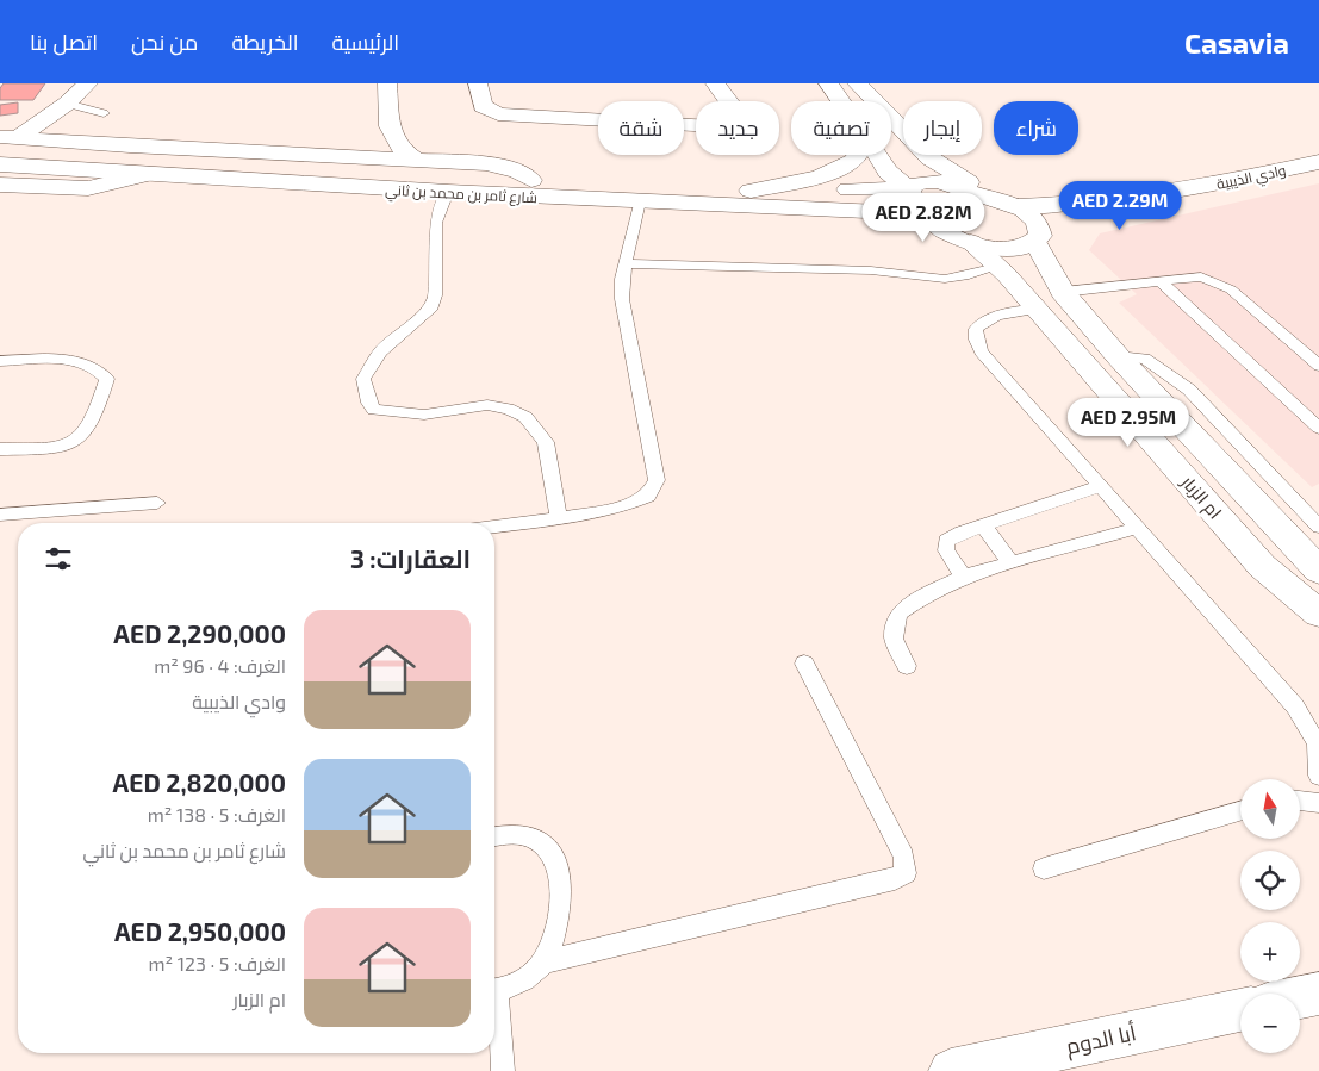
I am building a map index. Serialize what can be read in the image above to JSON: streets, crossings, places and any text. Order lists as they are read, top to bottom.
{
  "streets": {
    "street": [
      "وادي الذيبية",
      "شارع ثامر بن محمد بن ثاني",
      "ام الزبار",
      "أبا الدوم"
    ]
  },
  "crossings": [
    ["وادي الذيبية", "ام الزبار"]
  ],
  "north": "top",
  "page": {
    "header": "Casavia",
    "nav": [
      "الرئيسية",
      "الخريطة",
      "من نحن",
      "اتصل بنا"
    ],
    "chip": [
      "شراء",
      "إيجار",
      "تصفية",
      "جديد",
      "شقة"
    ],
    "price": ["AED 2.29M", "AED 2.82M", "AED 2.95M"],
    "heading": "العقارات: 3",
    "list": [
      {
        "name": "AED 2,290,000",
        "note": "الغرف: 4 · 96 m² · وادي الذيبية"
      },
      {
        "name": "AED 2,820,000",
        "note": "الغرف: 5 · 138 m² · شارع ثامر بن محمد بن ثاني"
      },
      {
        "name": "AED 2,950,000",
        "note": "الغرف: 5 · 123 m² · ام الزبار"
      }
    ],
    "map_buttons": ["+", "−"]
  }
}
